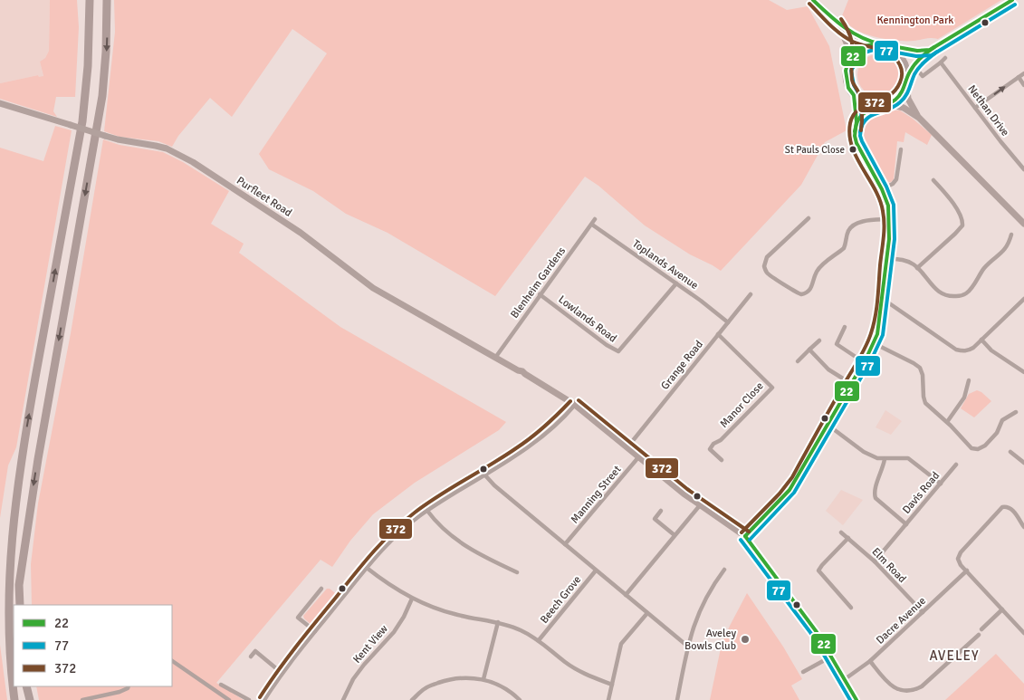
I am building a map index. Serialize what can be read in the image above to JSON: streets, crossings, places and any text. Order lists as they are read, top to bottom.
{
  "streets": {
    "street": [
      "Nethan Drive",
      "Purfleet Road",
      "Toplands Avenue",
      "Blenheim Gardens",
      "Lowlands Road",
      "Grange Road",
      "Manor Close",
      "Davis Road",
      "Manning Street",
      "Elm Road",
      "Beech Grove",
      "Dacre Avenue",
      "Kent View"
    ]
  },
  "crossings": [
    ["Purfleet Road", "Blenheim Gardens"],
    ["Toplands Avenue", "Blenheim Gardens"],
    ["Toplands Avenue", "Lowlands Road"],
    ["Toplands Avenue", "Grange Road"],
    ["Blenheim Gardens", "Lowlands Road"],
    ["Grange Road", "Manor Close"],
    ["Davis Road", "Elm Road"],
    ["Elm Road", "Dacre Avenue"]
  ],
  "districts": ["AVELEY"],
  "parks": ["Kennington Park"],
  "places": ["St Pauls Close", "Aveley Bowls Club"],
  "lines": ["transit line 22", "transit line 372", "transit line 77"],
  "legend": ["22", "77", "372"]
}
